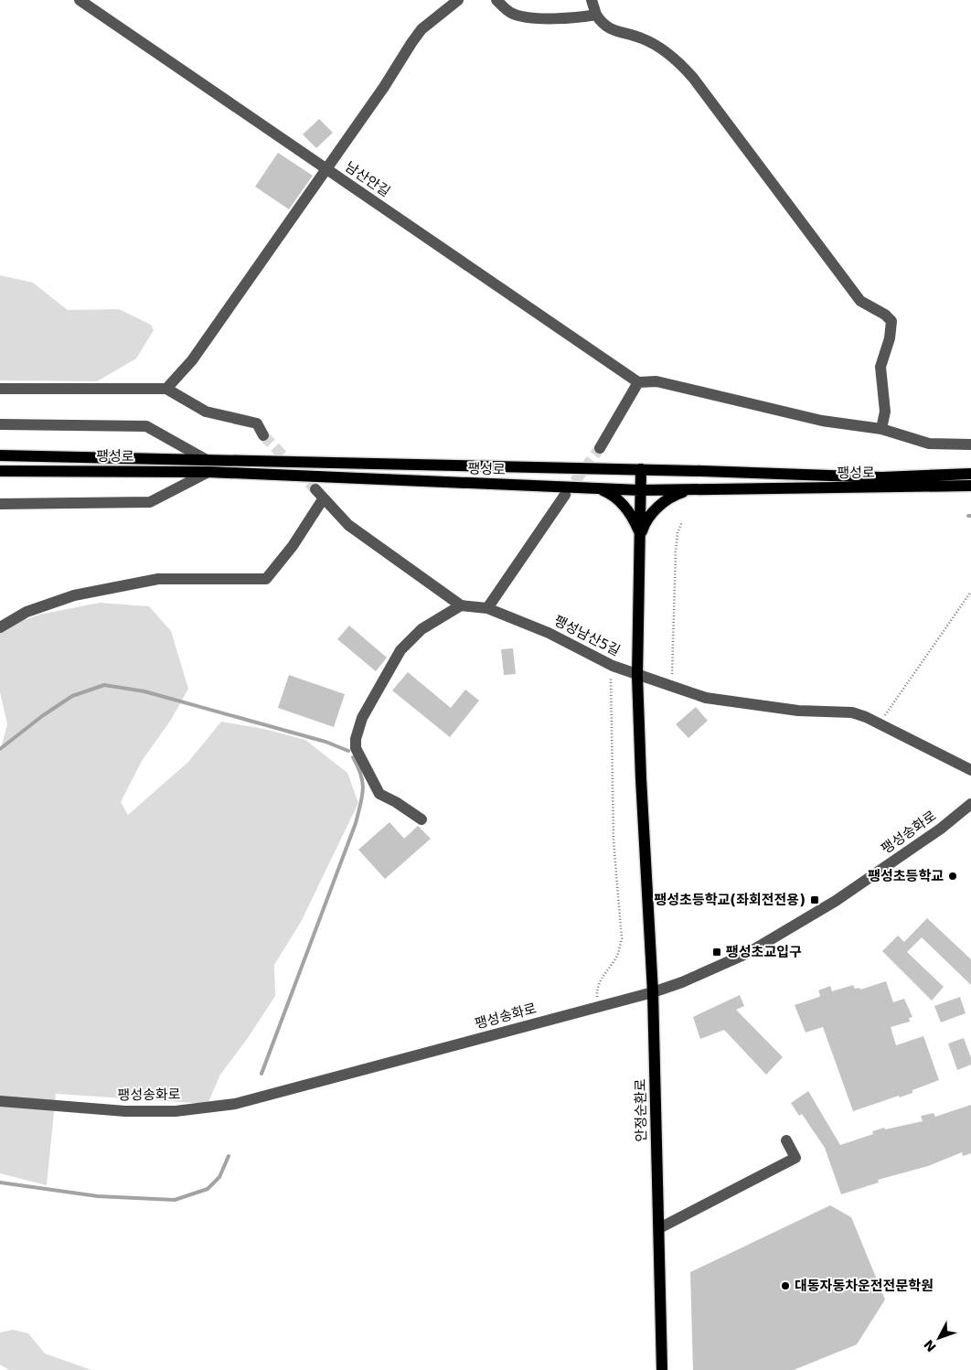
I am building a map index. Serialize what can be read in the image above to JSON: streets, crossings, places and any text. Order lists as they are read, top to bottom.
{
  "streets": {
    "main road": ["팽성로", "안정순환로"],
    "street": ["남산안길", "팽성남산5길", "팽성송화로"]
  },
  "crossings": [
    ["팽성로", "안정순환로"],
    ["팽성남산5길", "안정순환로"],
    ["팽성송화로", "안정순환로"]
  ],
  "places": {
    "other": ["팽성초등학교", "대동자동차운전전문학원"],
    "transit": ["팽성초등학교(좌회전전용)", "팽성초교입구"]
  },
  "north": "bottom left"
}
